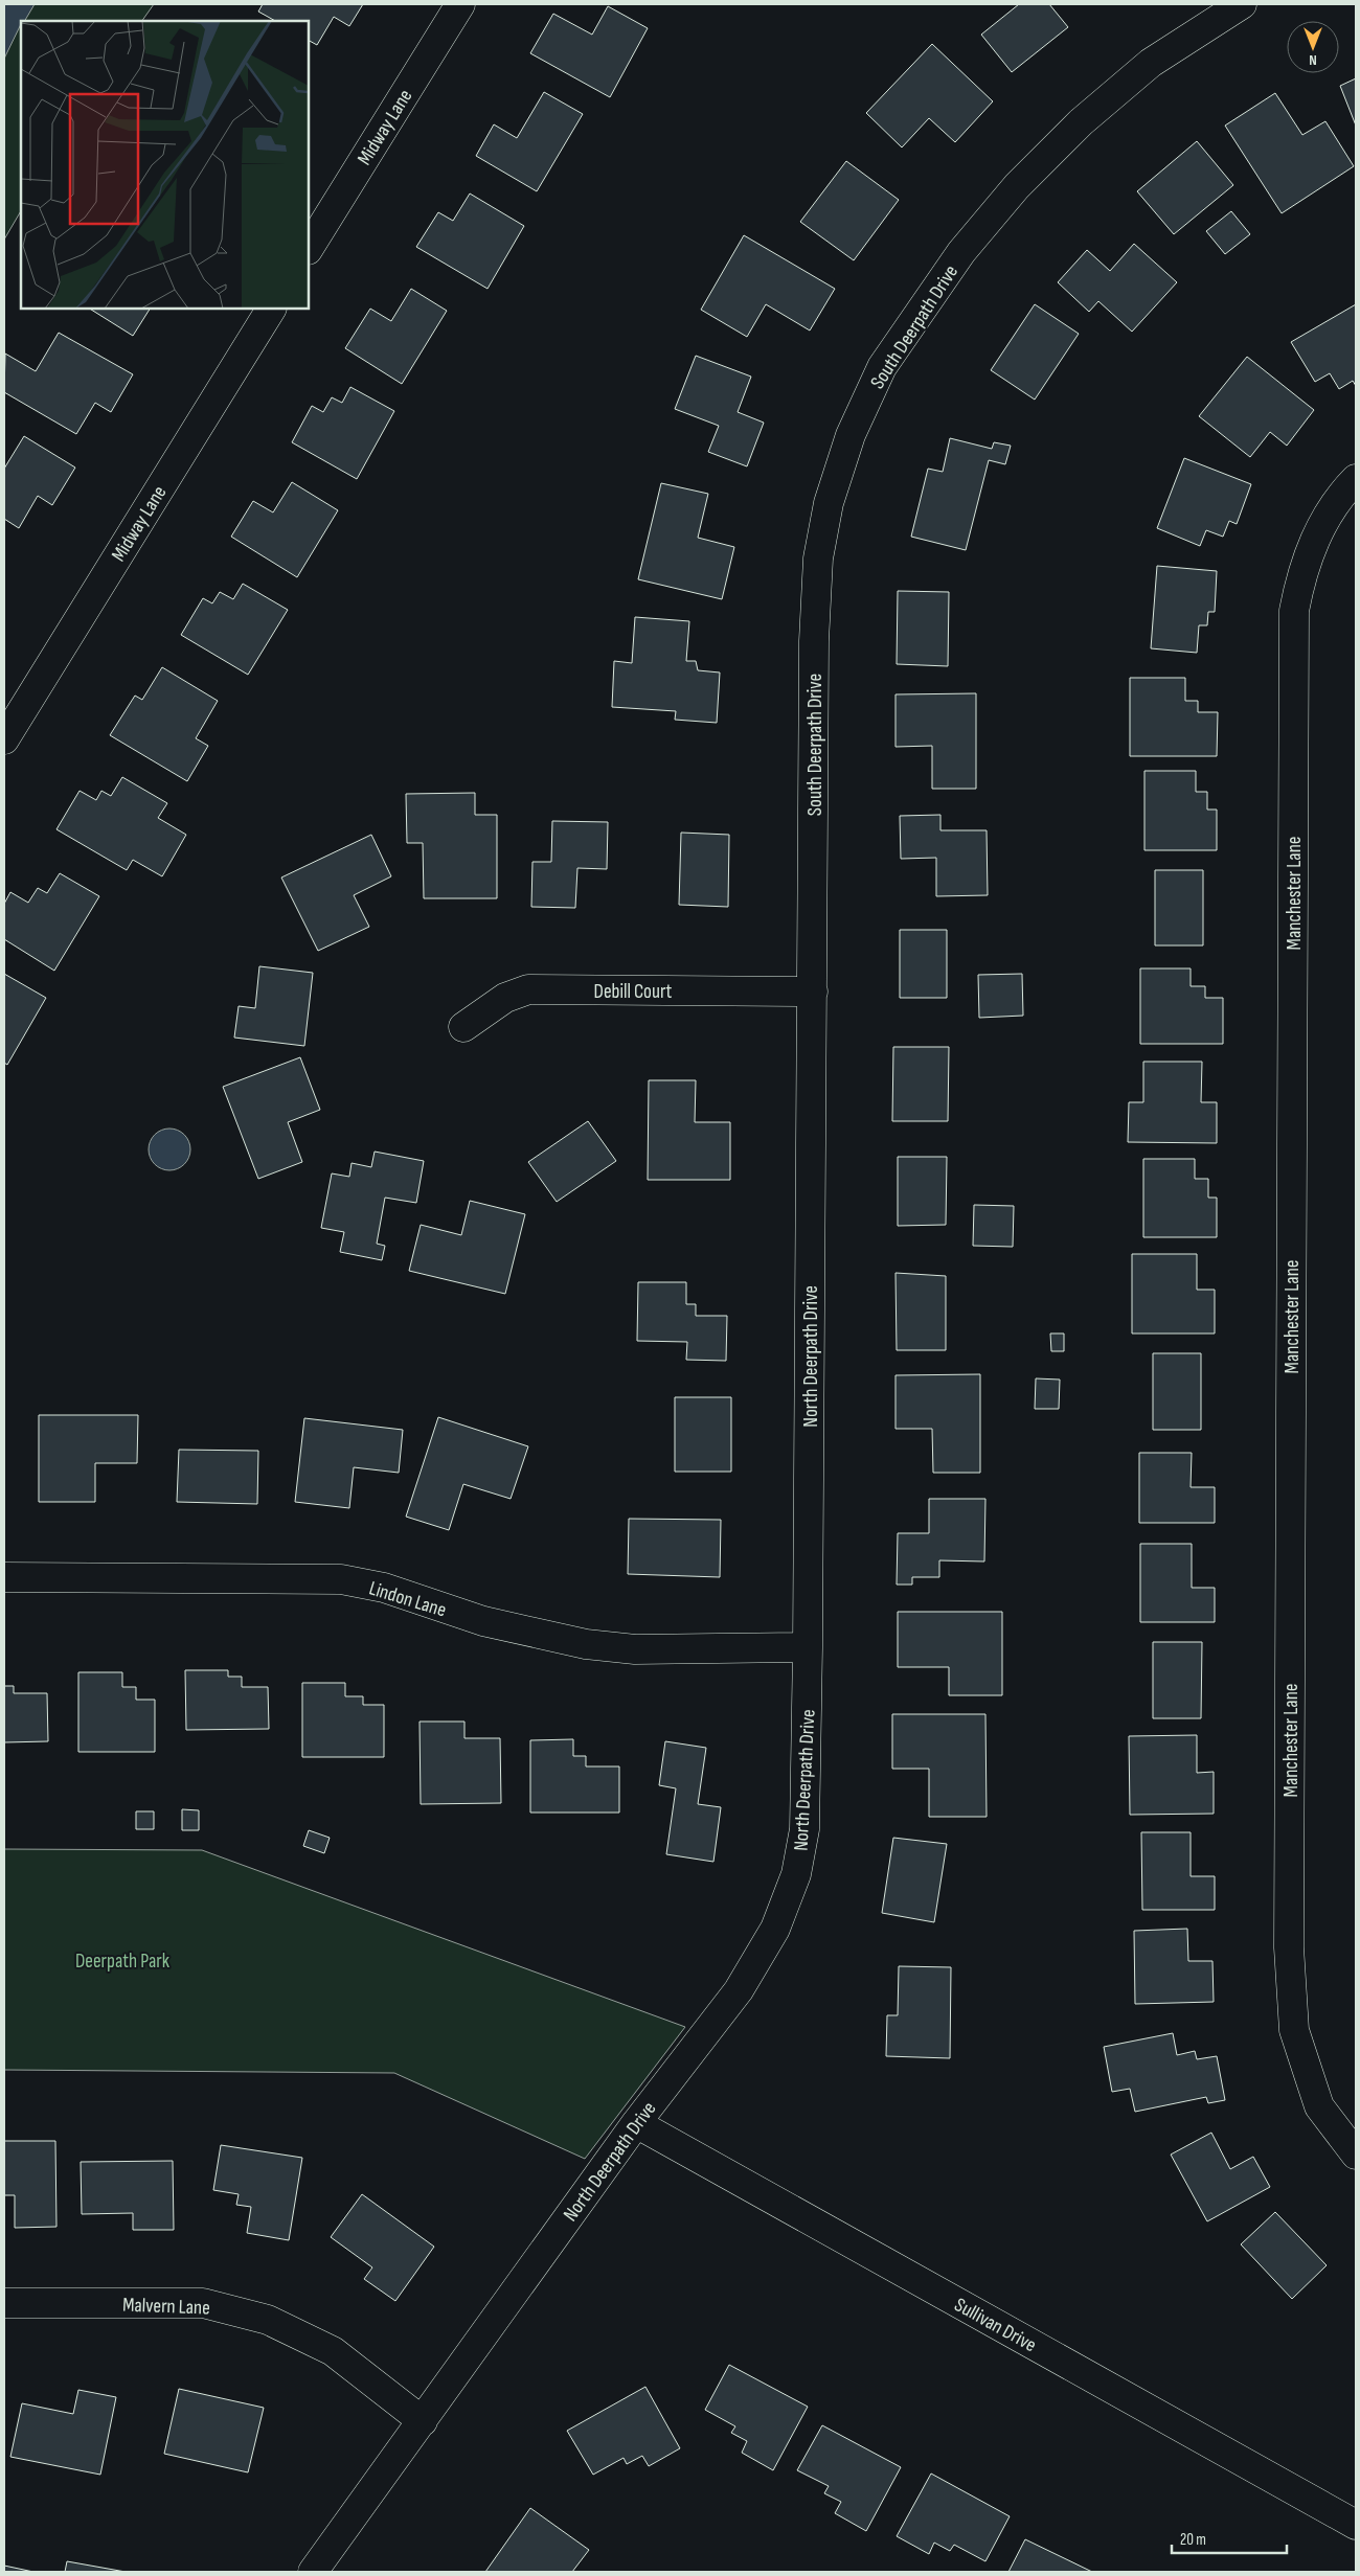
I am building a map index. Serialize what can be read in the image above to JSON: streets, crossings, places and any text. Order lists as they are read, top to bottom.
{
  "streets": {
    "street": [
      "Midway Lane",
      "South Deerpath Drive",
      "Manchester Lane",
      "Debill Court",
      "North Deerpath Drive",
      "Lindon Lane",
      "Malvern Lane",
      "Sullivan Drive"
    ]
  },
  "crossings": [
    ["South Deerpath Drive", "Debill Court"],
    ["South Deerpath Drive", "North Deerpath Drive"],
    ["Debill Court", "North Deerpath Drive"],
    ["North Deerpath Drive", "Lindon Lane"],
    ["North Deerpath Drive", "Malvern Lane"],
    ["North Deerpath Drive", "Sullivan Drive"]
  ],
  "parks": ["Deerpath Park"],
  "scale_bar": "20 m",
  "north": "bottom"
}
